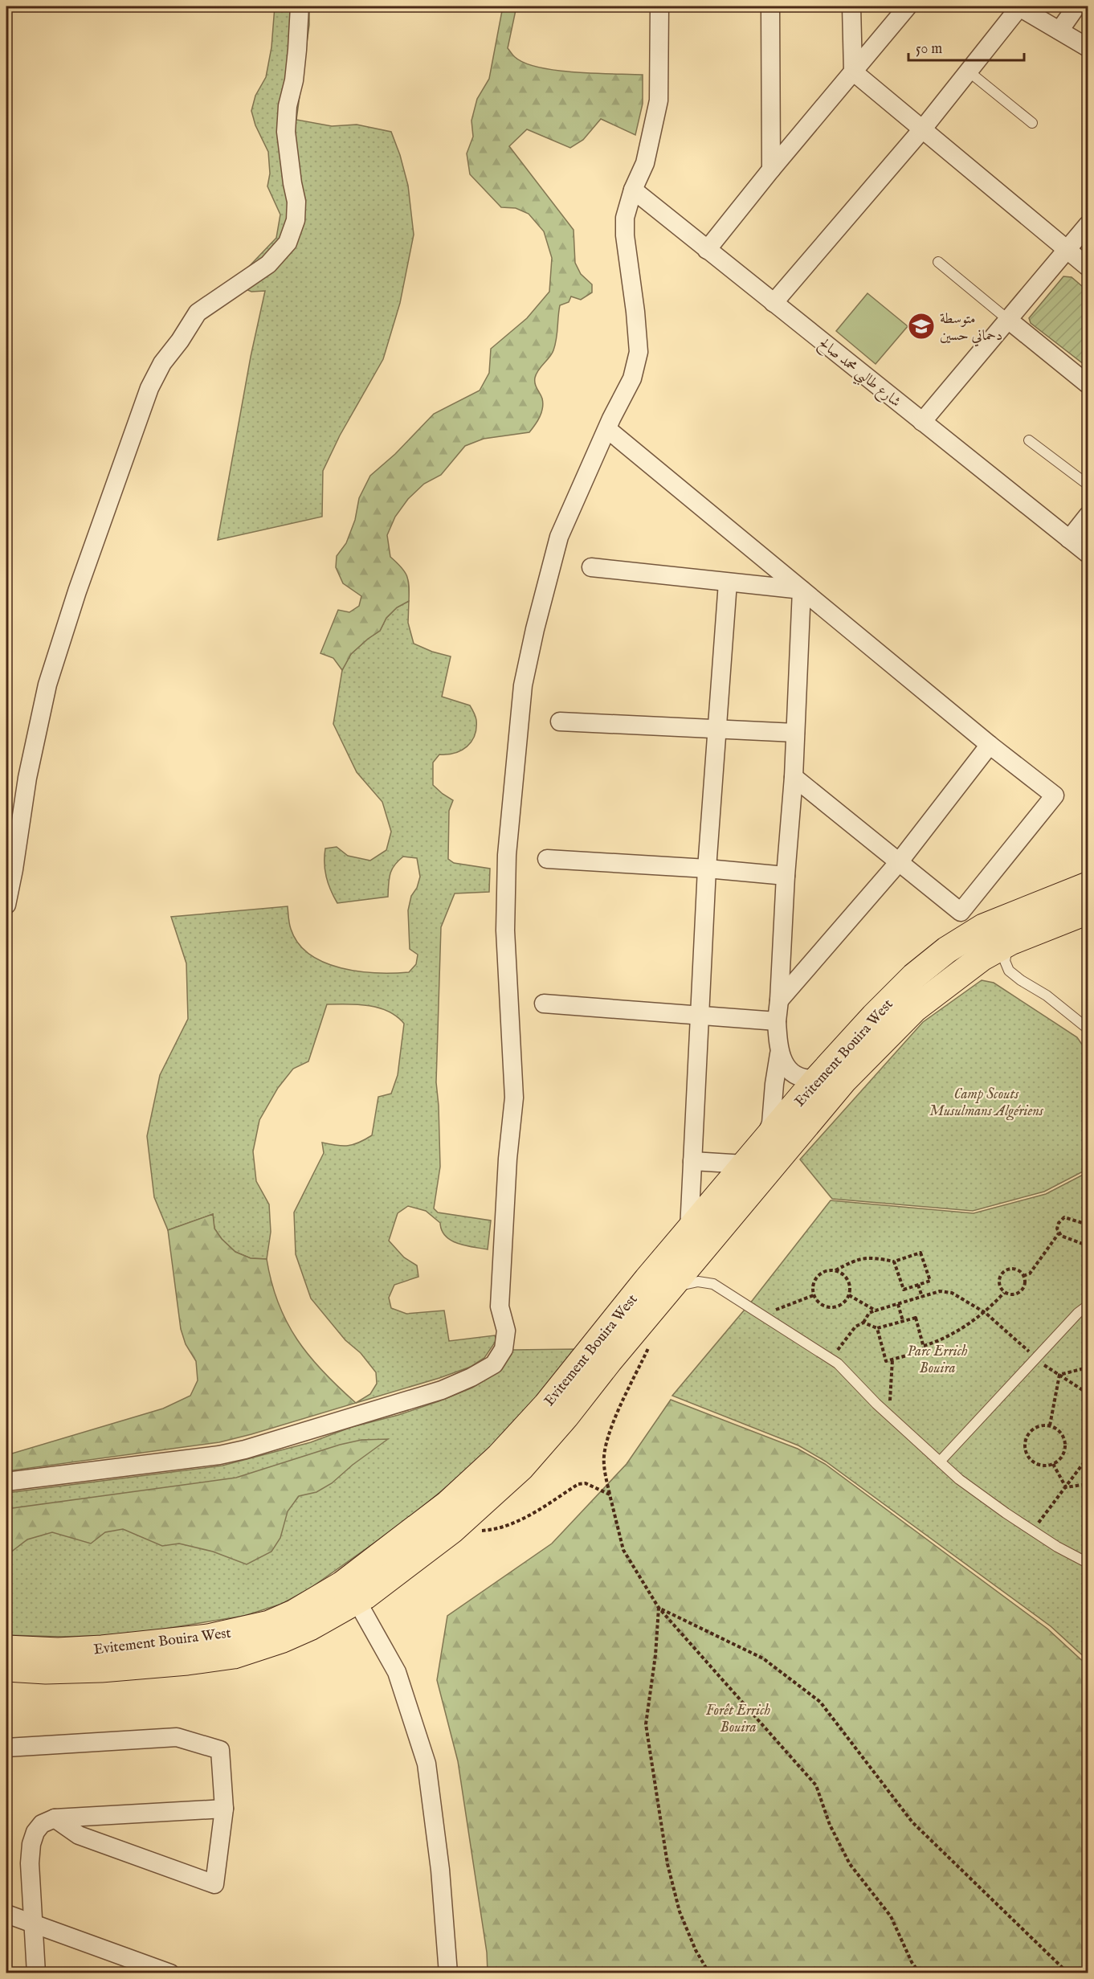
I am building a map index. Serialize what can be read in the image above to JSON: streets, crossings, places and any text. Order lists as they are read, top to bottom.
{
  "streets": {
    "highway": ["Evitement Bouira West"],
    "street": ["شارع طالبي محمد صالح"]
  },
  "parks": ["Camp Scouts Musulmans Algériens", "Parc Errich Bouira", "Forêt Errich Bouira"],
  "places": {
    "school or university": ["متوسطة دحماني حسين"]
  },
  "scale_bar": "50 m"
}
